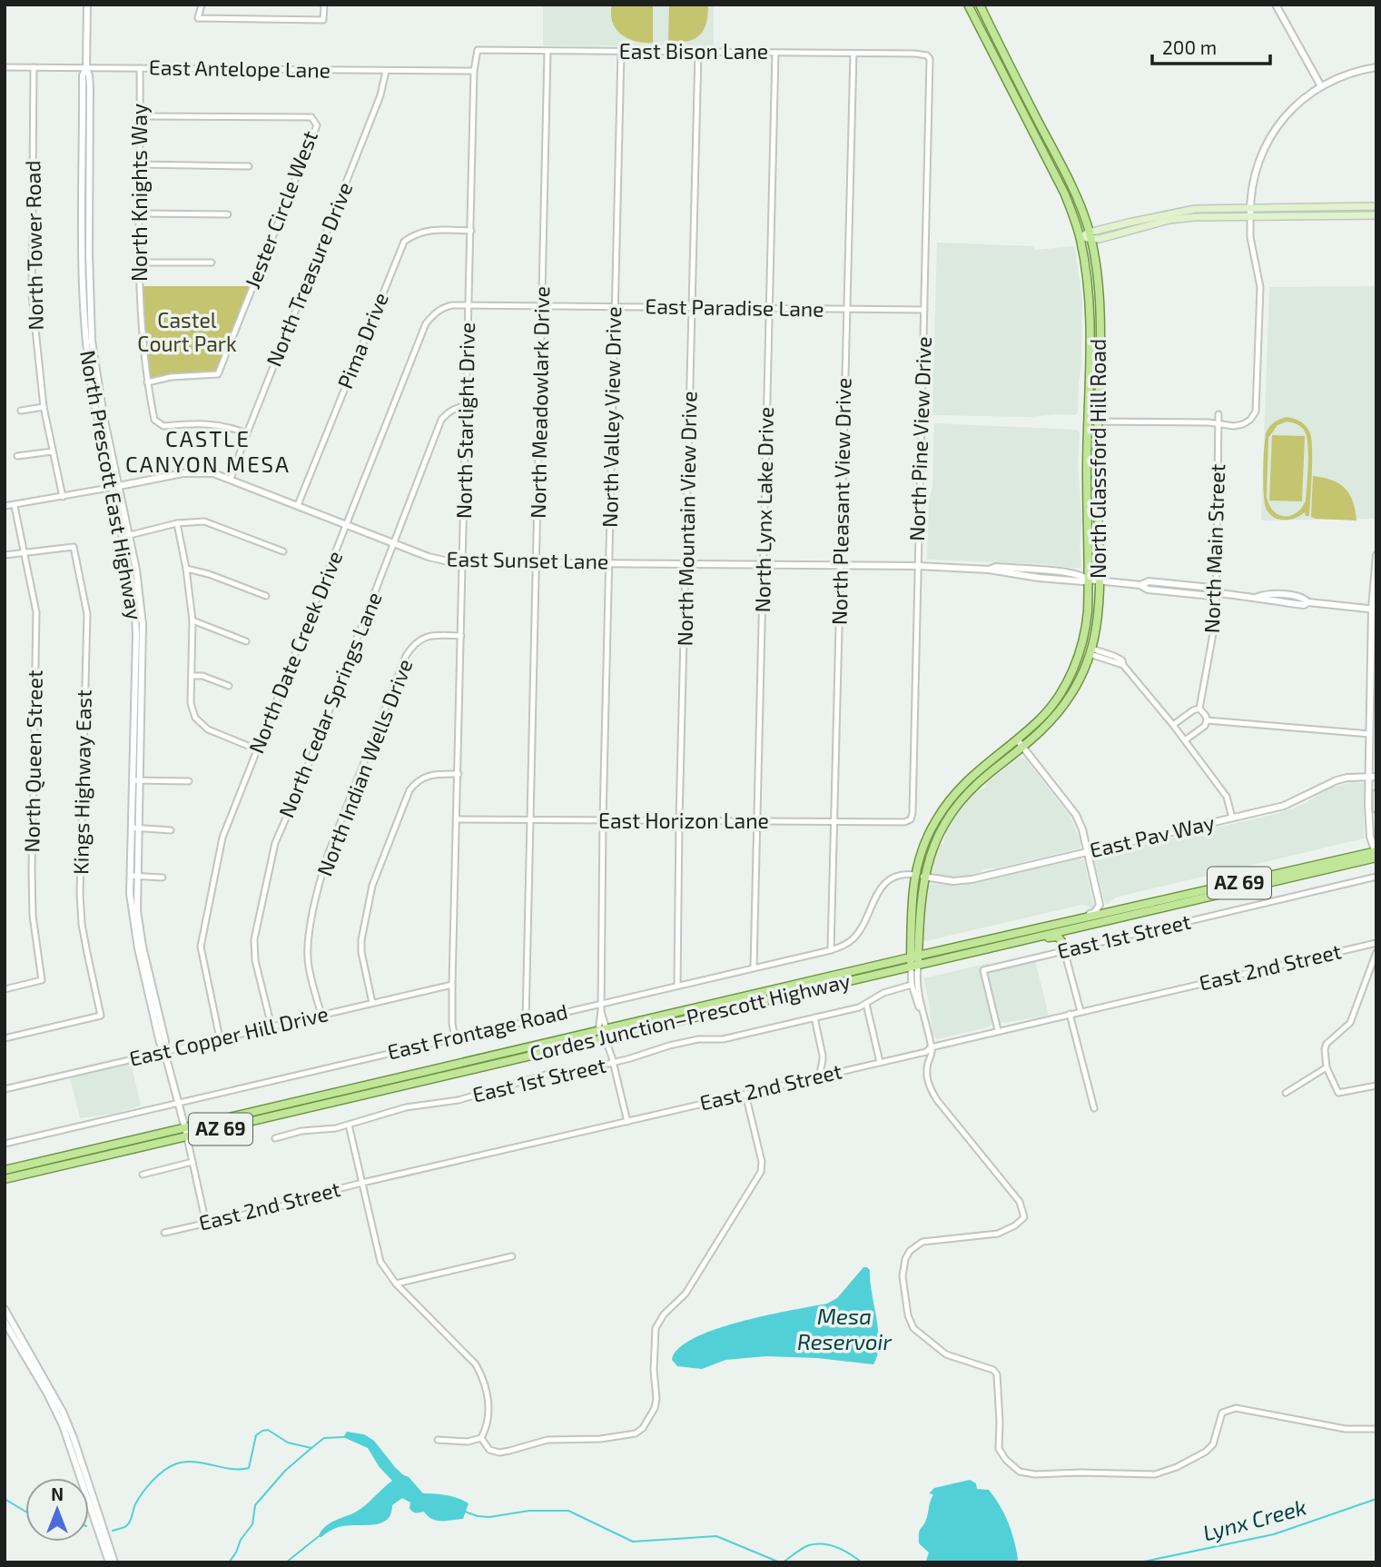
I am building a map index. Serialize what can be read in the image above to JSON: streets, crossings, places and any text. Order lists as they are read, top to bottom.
{
  "streets": {
    "main road": ["North Glassford Hill Road", "AZ 69", "Cordes Junction–Prescott Highway"],
    "street": [
      "East Bison Lane",
      "East Antelope Lane",
      "North Knights Way",
      "Jester Circle West",
      "North Tower Road",
      "North Treasure Drive",
      "East Paradise Lane",
      "Pima Drive",
      "North Meadowlark Drive",
      "North Valley View Drive",
      "North Starlight Drive",
      "North Pine View Drive",
      "North Prescott East Highway",
      "North Pleasant View Drive",
      "North Lynx Lake Drive",
      "North Mountain View Drive",
      "North Main Street",
      "East Sunset Lane",
      "North Date Creek Drive",
      "North Cedar Springs Lane",
      "North Queen Street",
      "North Indian Wells Drive",
      "Kings Highway East",
      "East Horizon Lane",
      "East Pav Way",
      "East 1st Street",
      "East 2nd Street",
      "East Frontage Road",
      "East Copper Hill Drive"
    ]
  },
  "crossings": [
    ["East Bison Lane", "East Antelope Lane"],
    ["East Bison Lane", "North Meadowlark Drive"],
    ["East Bison Lane", "North Valley View Drive"],
    ["East Bison Lane", "North Starlight Drive"],
    ["East Bison Lane", "North Pine View Drive"],
    ["East Bison Lane", "North Pleasant View Drive"],
    ["East Bison Lane", "North Lynx Lake Drive"],
    ["East Bison Lane", "North Mountain View Drive"],
    ["East Antelope Lane", "North Knights Way"],
    ["East Antelope Lane", "North Tower Road"],
    ["East Antelope Lane", "North Treasure Drive"],
    ["East Antelope Lane", "North Starlight Drive"],
    ["East Antelope Lane", "North Prescott East Highway"],
    ["North Knights Way", "Jester Circle West"],
    ["North Knights Way", "North Treasure Drive"],
    ["North Tower Road", "East Sunset Lane"],
    ["North Treasure Drive", "East Sunset Lane"],
    ["East Paradise Lane", "North Meadowlark Drive"],
    ["East Paradise Lane", "North Valley View Drive"],
    ["East Paradise Lane", "North Starlight Drive"],
    ["East Paradise Lane", "North Pine View Drive"],
    ["East Paradise Lane", "North Pleasant View Drive"],
    ["East Paradise Lane", "North Lynx Lake Drive"],
    ["East Paradise Lane", "North Mountain View Drive"],
    ["East Paradise Lane", "North Date Creek Drive"],
    ["Pima Drive", "North Starlight Drive"],
    ["Pima Drive", "East Sunset Lane"],
    ["North Meadowlark Drive", "East Sunset Lane"],
    ["North Meadowlark Drive", "East Horizon Lane"],
    ["North Meadowlark Drive", "East Frontage Road"],
    ["North Valley View Drive", "East Sunset Lane"],
    ["North Valley View Drive", "East Horizon Lane"],
    ["North Valley View Drive", "Cordes Junction–Prescott Highway"],
    ["North Valley View Drive", "East Frontage Road"],
    ["North Starlight Drive", "East Sunset Lane"],
    ["North Starlight Drive", "North Date Creek Drive"],
    ["North Starlight Drive", "North Cedar Springs Lane"],
    ["North Starlight Drive", "North Indian Wells Drive"],
    ["North Starlight Drive", "East Horizon Lane"],
    ["North Starlight Drive", "East Frontage Road"],
    ["North Starlight Drive", "East Copper Hill Drive"],
    ["North Pine View Drive", "East Sunset Lane"],
    ["North Pine View Drive", "East Horizon Lane"],
    ["North Glassford Hill Road", "East Sunset Lane"],
    ["North Glassford Hill Road", "East Pav Way"],
    ["North Glassford Hill Road", "East Frontage Road"],
    ["North Prescott East Highway", "East Sunset Lane"],
    ["North Prescott East Highway", "East 2nd Street"],
    ["North Prescott East Highway", "Cordes Junction–Prescott Highway"],
    ["North Prescott East Highway", "East Frontage Road"],
    ["North Prescott East Highway", "East Copper Hill Drive"],
    ["North Pleasant View Drive", "East Sunset Lane"],
    ["North Pleasant View Drive", "East Horizon Lane"],
    ["North Pleasant View Drive", "East Frontage Road"],
    ["North Lynx Lake Drive", "East Sunset Lane"],
    ["North Lynx Lake Drive", "East Horizon Lane"],
    ["North Lynx Lake Drive", "East Frontage Road"],
    ["North Mountain View Drive", "East Sunset Lane"],
    ["North Mountain View Drive", "East Horizon Lane"],
    ["North Mountain View Drive", "East Frontage Road"],
    ["North Main Street", "East Sunset Lane"],
    ["East Sunset Lane", "North Date Creek Drive"],
    ["East Sunset Lane", "North Cedar Springs Lane"],
    ["East Sunset Lane", "North Queen Street"],
    ["North Date Creek Drive", "East Copper Hill Drive"],
    ["North Cedar Springs Lane", "East Copper Hill Drive"],
    ["North Queen Street", "Kings Highway East"],
    ["North Indian Wells Drive", "East Copper Hill Drive"],
    ["East Pav Way", "East Frontage Road"],
    ["East 1st Street", "East 2nd Street"]
  ],
  "districts": ["CASTLE CANYON MESA"],
  "water": ["Mesa Reservoir", "Lynx Creek"],
  "parks": ["Castel Court Park"],
  "scale_bar": "200 m",
  "north": "top"
}
